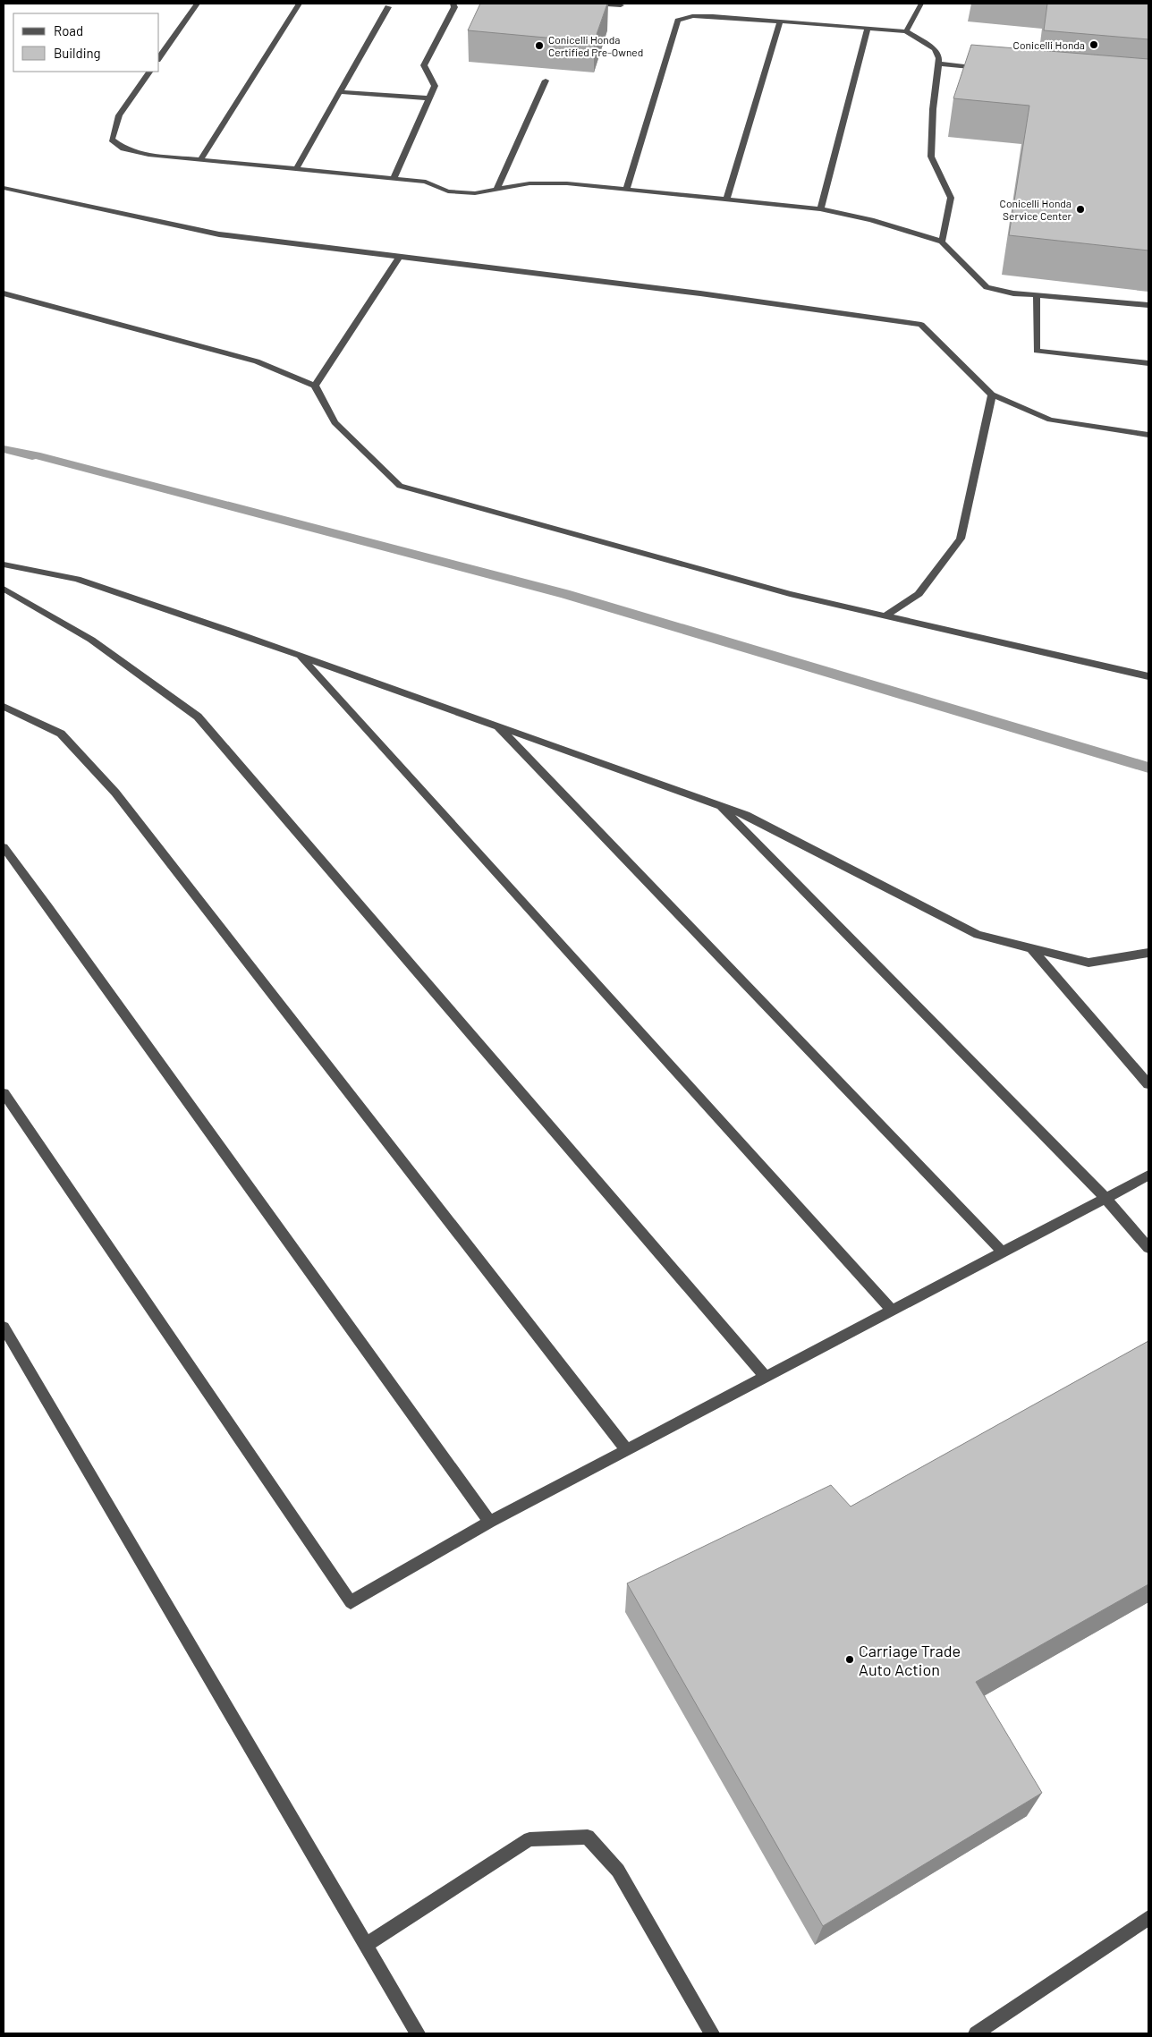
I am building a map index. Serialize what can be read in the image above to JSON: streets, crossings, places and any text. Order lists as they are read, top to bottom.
{
  "places": [
    "Conicelli Honda",
    "Conicelli Honda Certified Pre-Owned",
    "Conicelli Honda Service Center",
    "Carriage Trade Auto Action"
  ],
  "legend": ["Road", "Building"]
}
